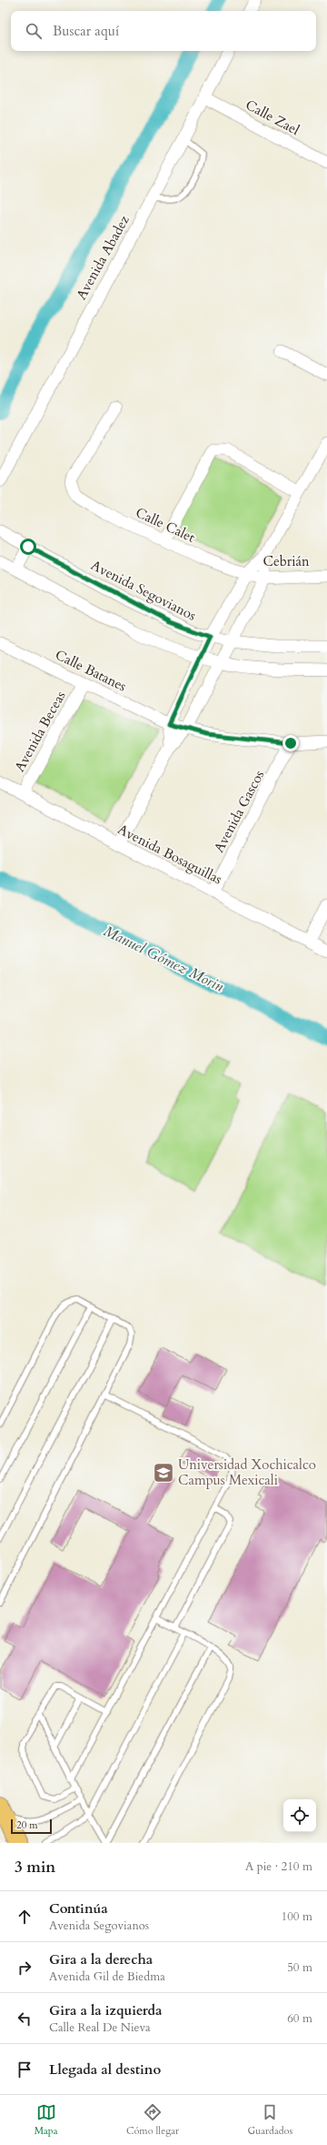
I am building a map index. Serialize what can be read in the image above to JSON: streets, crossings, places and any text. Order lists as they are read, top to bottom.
{
  "streets": {
    "street": [
      "Calle Zael",
      "Avenida Abadez",
      "Calle Calet",
      "Cebrián",
      "Avenida Segovianos",
      "Calle Batanes",
      "Avenida Beceas",
      "Avenida Gascos",
      "Avenida Bosaguillas"
    ]
  },
  "crossings": [
    ["Calle Zael", "Avenida Abadez"],
    ["Calle Calet", "Cebrián"],
    ["Calle Batanes", "Avenida Beceas"],
    ["Calle Batanes", "Avenida Gascos"],
    ["Avenida Beceas", "Avenida Bosaguillas"],
    ["Avenida Gascos", "Avenida Bosaguillas"]
  ],
  "water": ["Manuel Gómez Morin"],
  "places": {
    "school or university": ["Universidad Xochicalco Campus Mexicali"]
  },
  "scale_bar": "20 m",
  "page": {
    "search": "Buscar aquí",
    "scale": "20 m",
    "heading": ["3 min", "A pie · 210 m"],
    "list": [
      ["Continúa", "Avenida Segovianos", "100 m"],
      ["Gira a la derecha", "Avenida Gil de Biedma", "50 m"],
      ["Gira a la izquierda", "Calle Real De Nieva", "60 m"],
      "Llegada al destino"
    ],
    "nav": ["Mapa", "Cómo llegar", "Guardados"]
  }
}
